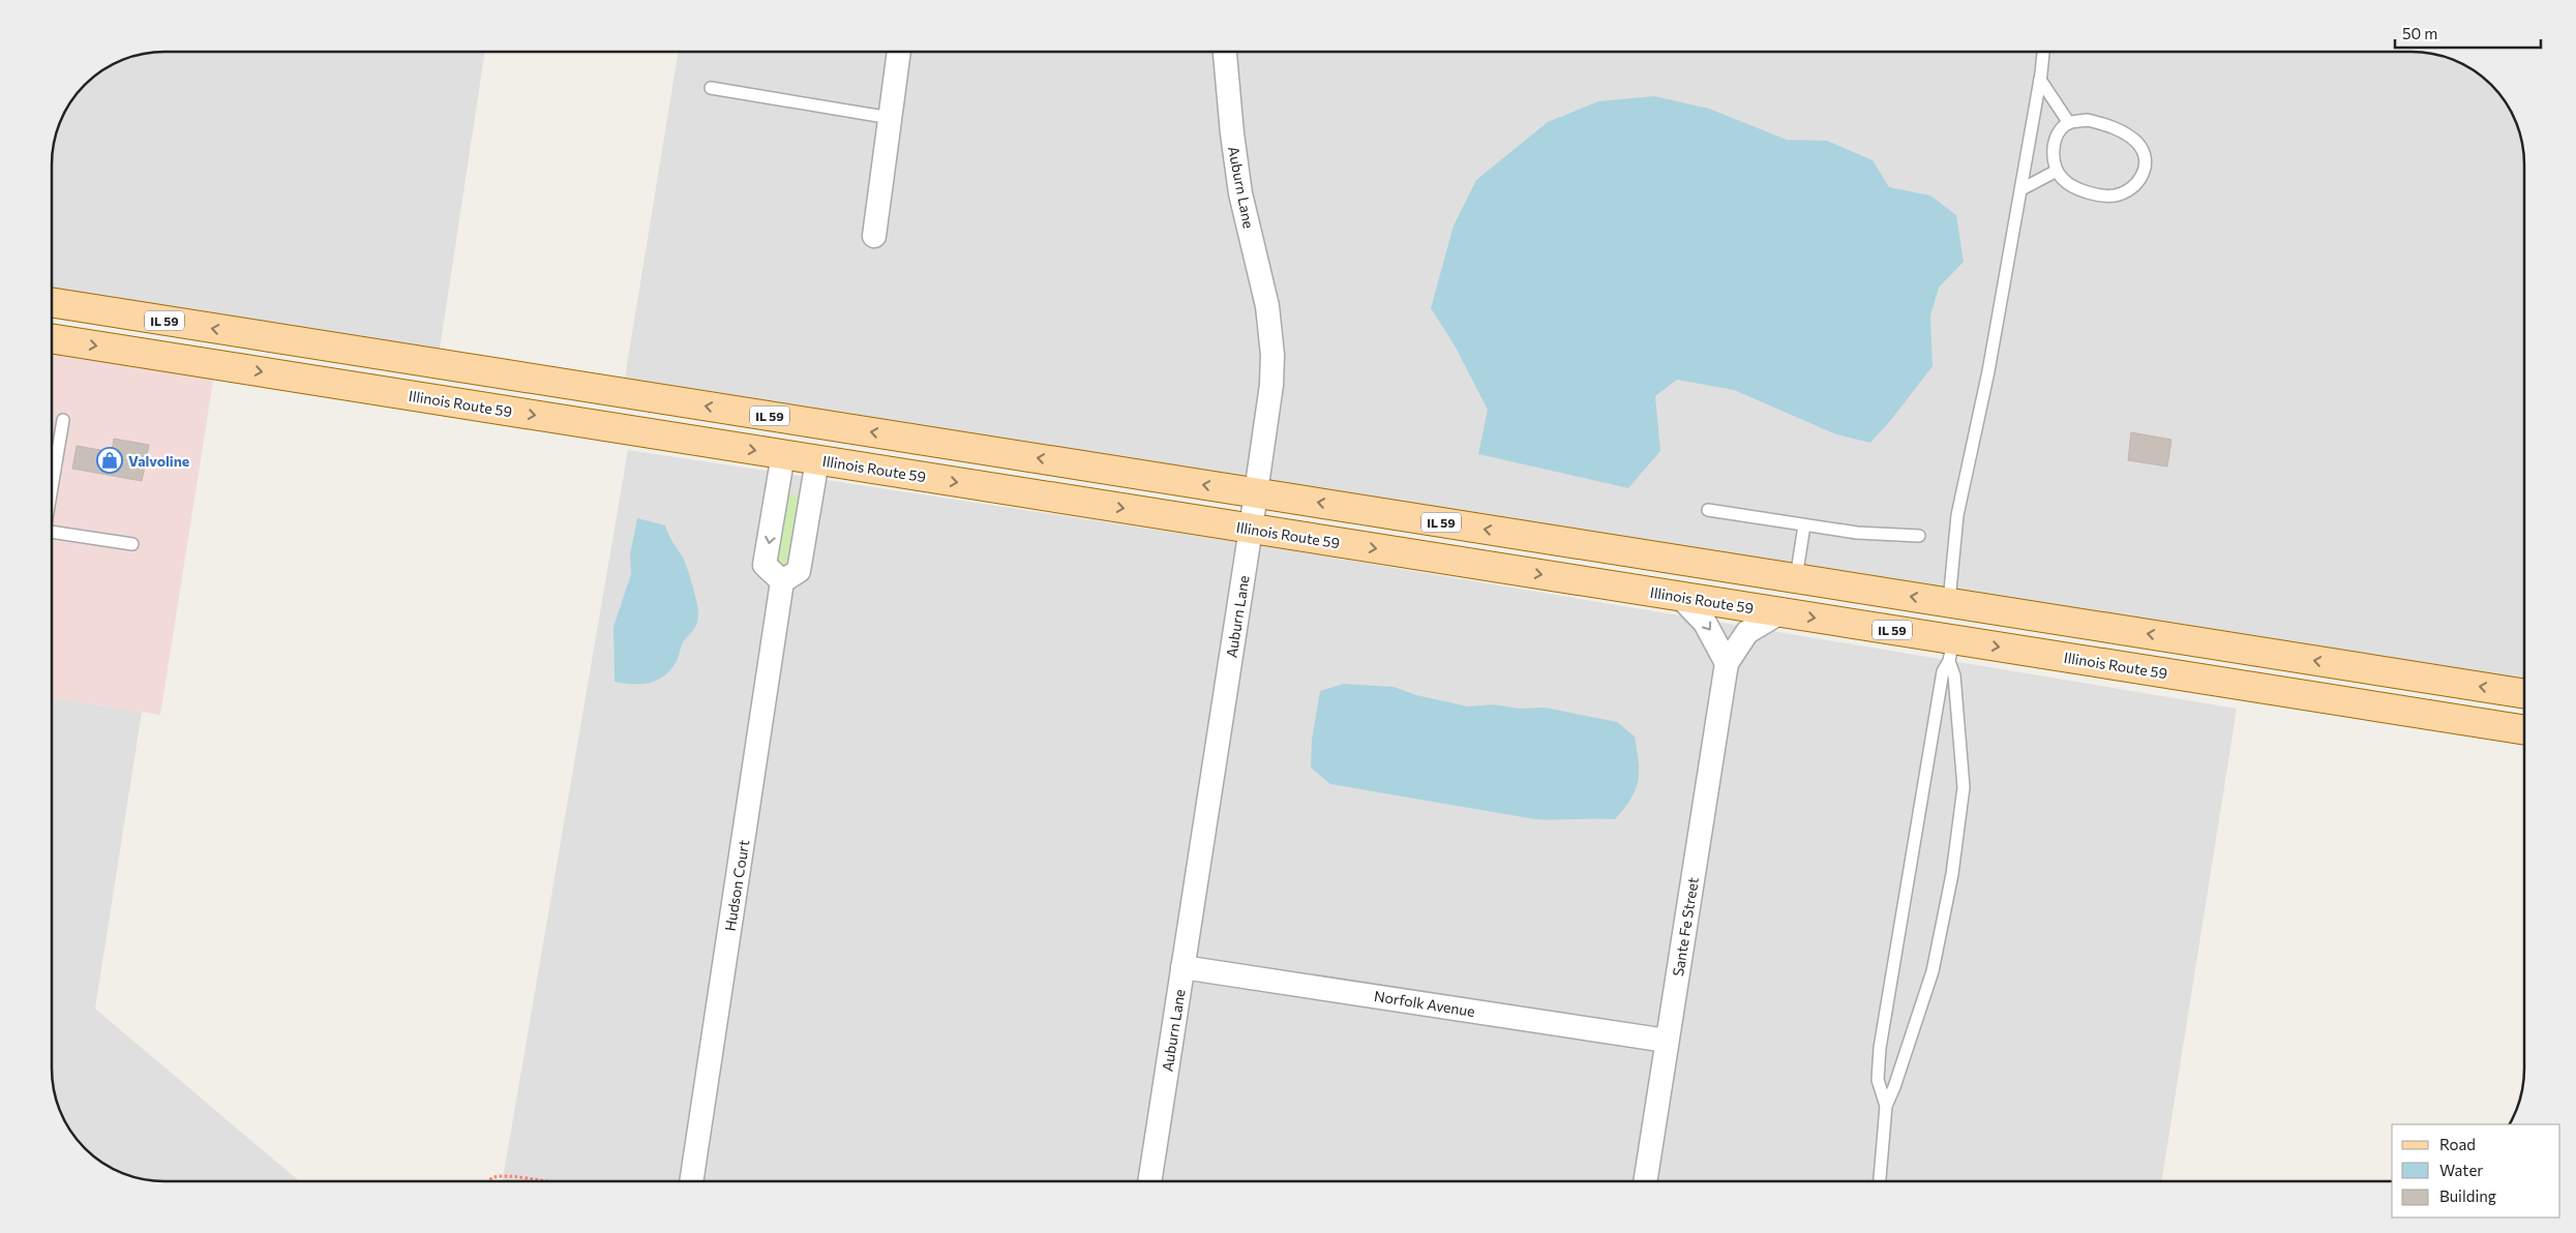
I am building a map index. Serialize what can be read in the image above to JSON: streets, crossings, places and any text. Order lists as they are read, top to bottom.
{
  "streets": {
    "main road": ["IL 59", "Illinois Route 59"],
    "street": [
      "Auburn Lane",
      "Hudson Court",
      "Sante Fe Street",
      "Norfolk Avenue"
    ]
  },
  "crossings": [
    ["Auburn Lane", "IL 59"],
    ["Auburn Lane", "Illinois Route 59"],
    ["Auburn Lane", "Norfolk Avenue"],
    ["Illinois Route 59", "Sante Fe Street"],
    ["Sante Fe Street", "Norfolk Avenue"]
  ],
  "places": {
    "shop": ["Valvoline"]
  },
  "legend": ["Road", "Water", "Building"],
  "scale_bar": "50 m"
}
